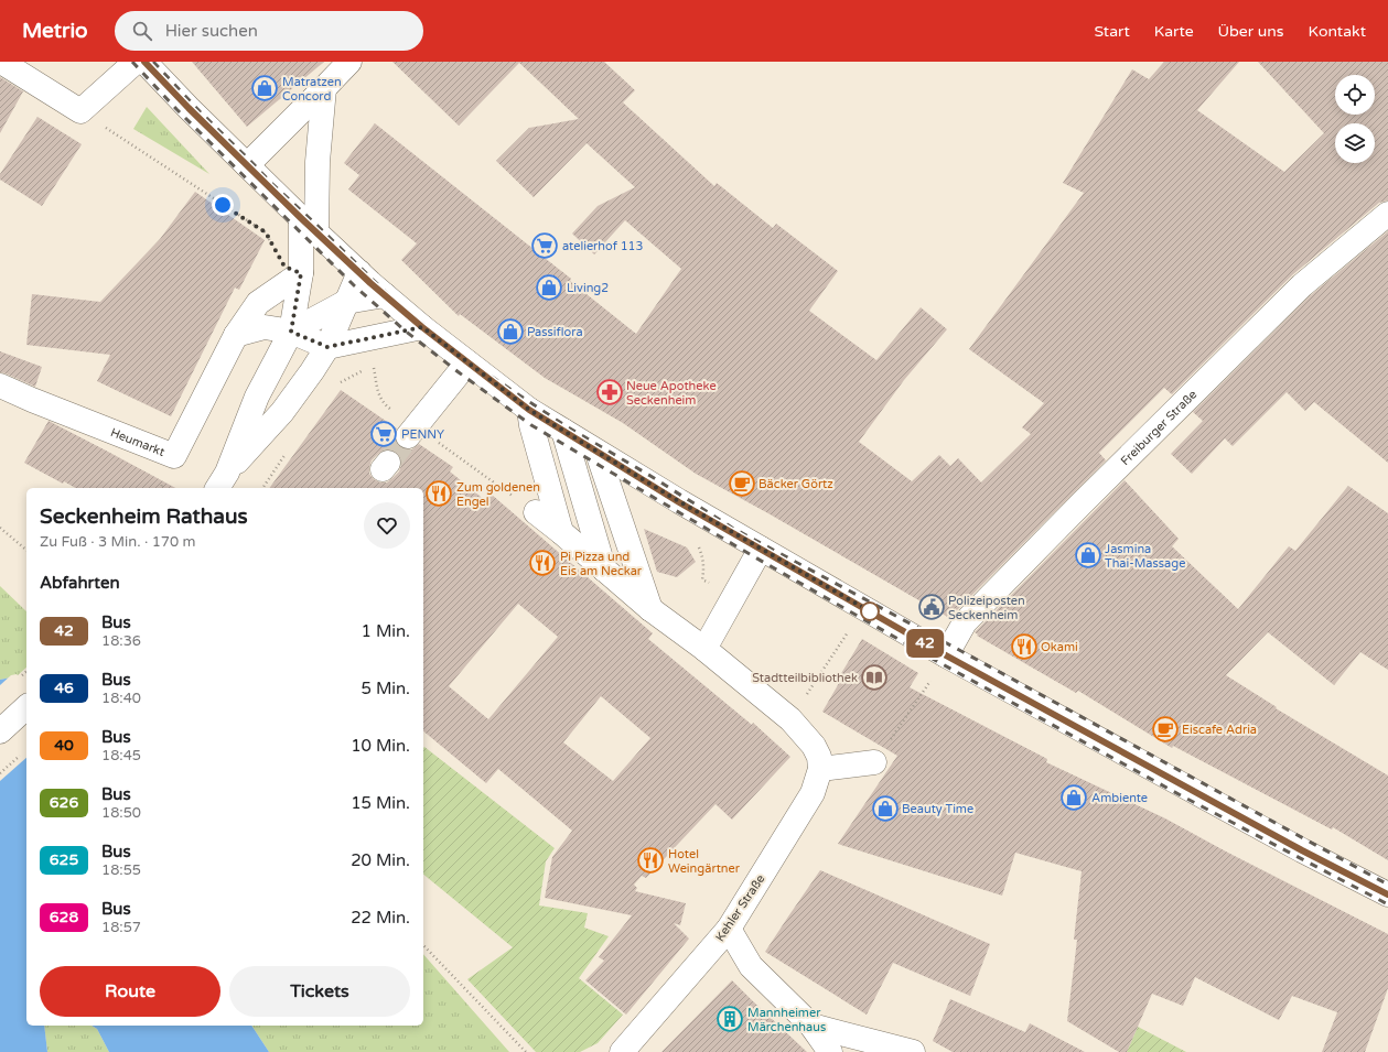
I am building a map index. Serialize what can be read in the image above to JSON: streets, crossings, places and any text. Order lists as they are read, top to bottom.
{
  "streets": {
    "street": ["Freiburger Straße", "Heumarkt", "Kehler Straße"]
  },
  "places": {
    "shop": [
      "Matratzen Concord",
      "Living2",
      "Passiflora",
      "Jasmina Thai-Massage",
      "Ambiente",
      "Beauty Time"
    ],
    "supermarket": ["atelierhof 113", "PENNY"],
    "pharmacy": ["Neue Apotheke Seckenheim"],
    "cafe": ["Bäcker Görtz", "Eiscafe Adria"],
    "restaurant": [
      "Zum goldenen Engel",
      "Pi Pizza und Eis am Neckar",
      "Okami",
      "Hotel Weingärtner"
    ],
    "public building": ["Polizeiposten Seckenheim"],
    "library": ["Stadtteilbibliothek"],
    "building": ["Mannheimer Märchenhaus"]
  },
  "lines": ["bus line 42"],
  "page": {
    "header": "Metrio",
    "search": "Hier suchen",
    "nav": [
      "Start",
      "Karte",
      "Über uns",
      "Kontakt"
    ],
    "on_map": "42",
    "heading": [
      ["Seckenheim Rathaus", "Zu Fuß · 3 Min. · 170 m"],
      "Abfahrten"
    ],
    "list": [
      {
        "mark": "42",
        "name": "Bus",
        "note": "18:36",
        "value": "1 Min."
      },
      {
        "mark": "46",
        "name": "Bus",
        "note": "18:40",
        "value": "5 Min."
      },
      {
        "mark": "40",
        "name": "Bus",
        "note": "18:45",
        "value": "10 Min."
      },
      {
        "mark": "626",
        "name": "Bus",
        "note": "18:50",
        "value": "15 Min."
      },
      {
        "mark": "625",
        "name": "Bus",
        "note": "18:55",
        "value": "20 Min."
      },
      {
        "mark": "628",
        "name": "Bus",
        "note": "18:57",
        "value": "22 Min."
      }
    ],
    "buttons": ["Route", "Tickets"]
  }
}
